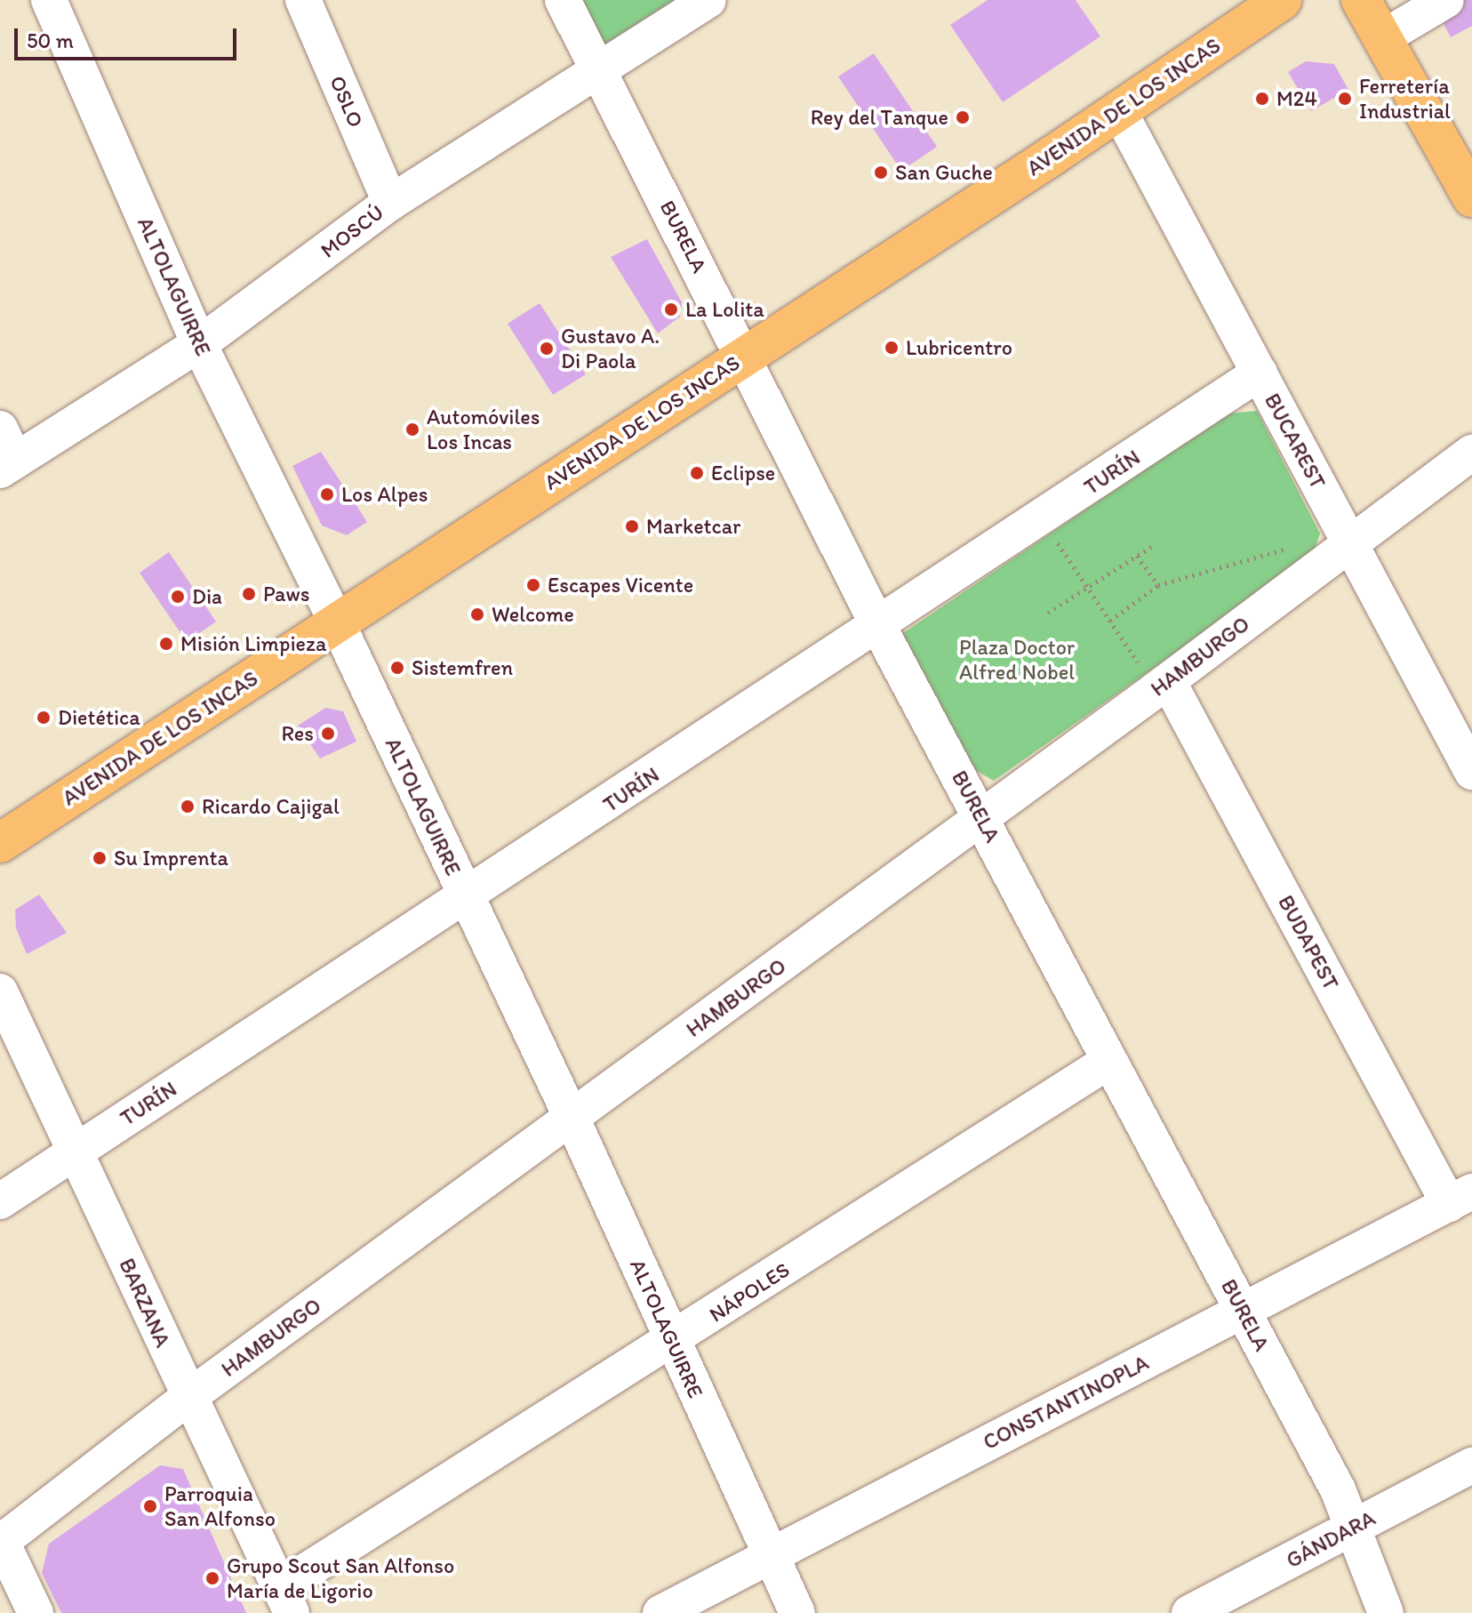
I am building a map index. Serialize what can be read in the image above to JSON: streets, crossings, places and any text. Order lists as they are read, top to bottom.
{
  "streets": {
    "main road": ["AVENIDA DE LOS INCAS"],
    "street": [
      "OSLO",
      "MOSCÚ",
      "BURELA",
      "ALTOLAGUIRRE",
      "BUCAREST",
      "TURÍN",
      "HAMBURGO",
      "BUDAPEST",
      "NÁPOLES",
      "BARZANA",
      "CONSTANTINOPLA",
      "GÁNDARA"
    ]
  },
  "crossings": [
    ["OSLO", "MOSCÚ"],
    ["AVENIDA DE LOS INCAS", "BURELA"],
    ["AVENIDA DE LOS INCAS", "ALTOLAGUIRRE"],
    ["AVENIDA DE LOS INCAS", "BUCAREST"],
    ["MOSCÚ", "BURELA"],
    ["MOSCÚ", "ALTOLAGUIRRE"],
    ["BURELA", "TURÍN"],
    ["BURELA", "HAMBURGO"],
    ["BURELA", "NÁPOLES"],
    ["BURELA", "CONSTANTINOPLA"],
    ["BURELA", "GÁNDARA"],
    ["ALTOLAGUIRRE", "TURÍN"],
    ["ALTOLAGUIRRE", "HAMBURGO"],
    ["ALTOLAGUIRRE", "NÁPOLES"],
    ["ALTOLAGUIRRE", "CONSTANTINOPLA"],
    ["BUCAREST", "TURÍN"],
    ["BUCAREST", "HAMBURGO"],
    ["TURÍN", "BARZANA"],
    ["HAMBURGO", "BUDAPEST"],
    ["HAMBURGO", "BARZANA"],
    ["BUDAPEST", "CONSTANTINOPLA"],
    ["NÁPOLES", "BARZANA"]
  ],
  "parks": ["Plaza Doctor Alfred Nobel"],
  "places": [
    "M24",
    "Ferretería Industrial",
    "Rey del Tanque",
    "San Guche",
    "La Lolita",
    "Lubricentro",
    "Gustavo A. Di Paola",
    "Automóviles Los Incas",
    "Eclipse",
    "Los Alpes",
    "Marketcar",
    "Escapes Vicente",
    "Paws",
    "Dia",
    "Welcome",
    "Misión Limpieza",
    "Sistemfren",
    "Dietética",
    "Res",
    "Ricardo Cajigal",
    "Su Imprenta",
    "Parroquia San Alfonso",
    "Grupo Scout San Alfonso María de Ligorio"
  ],
  "scale_bar": "50 m"
}
